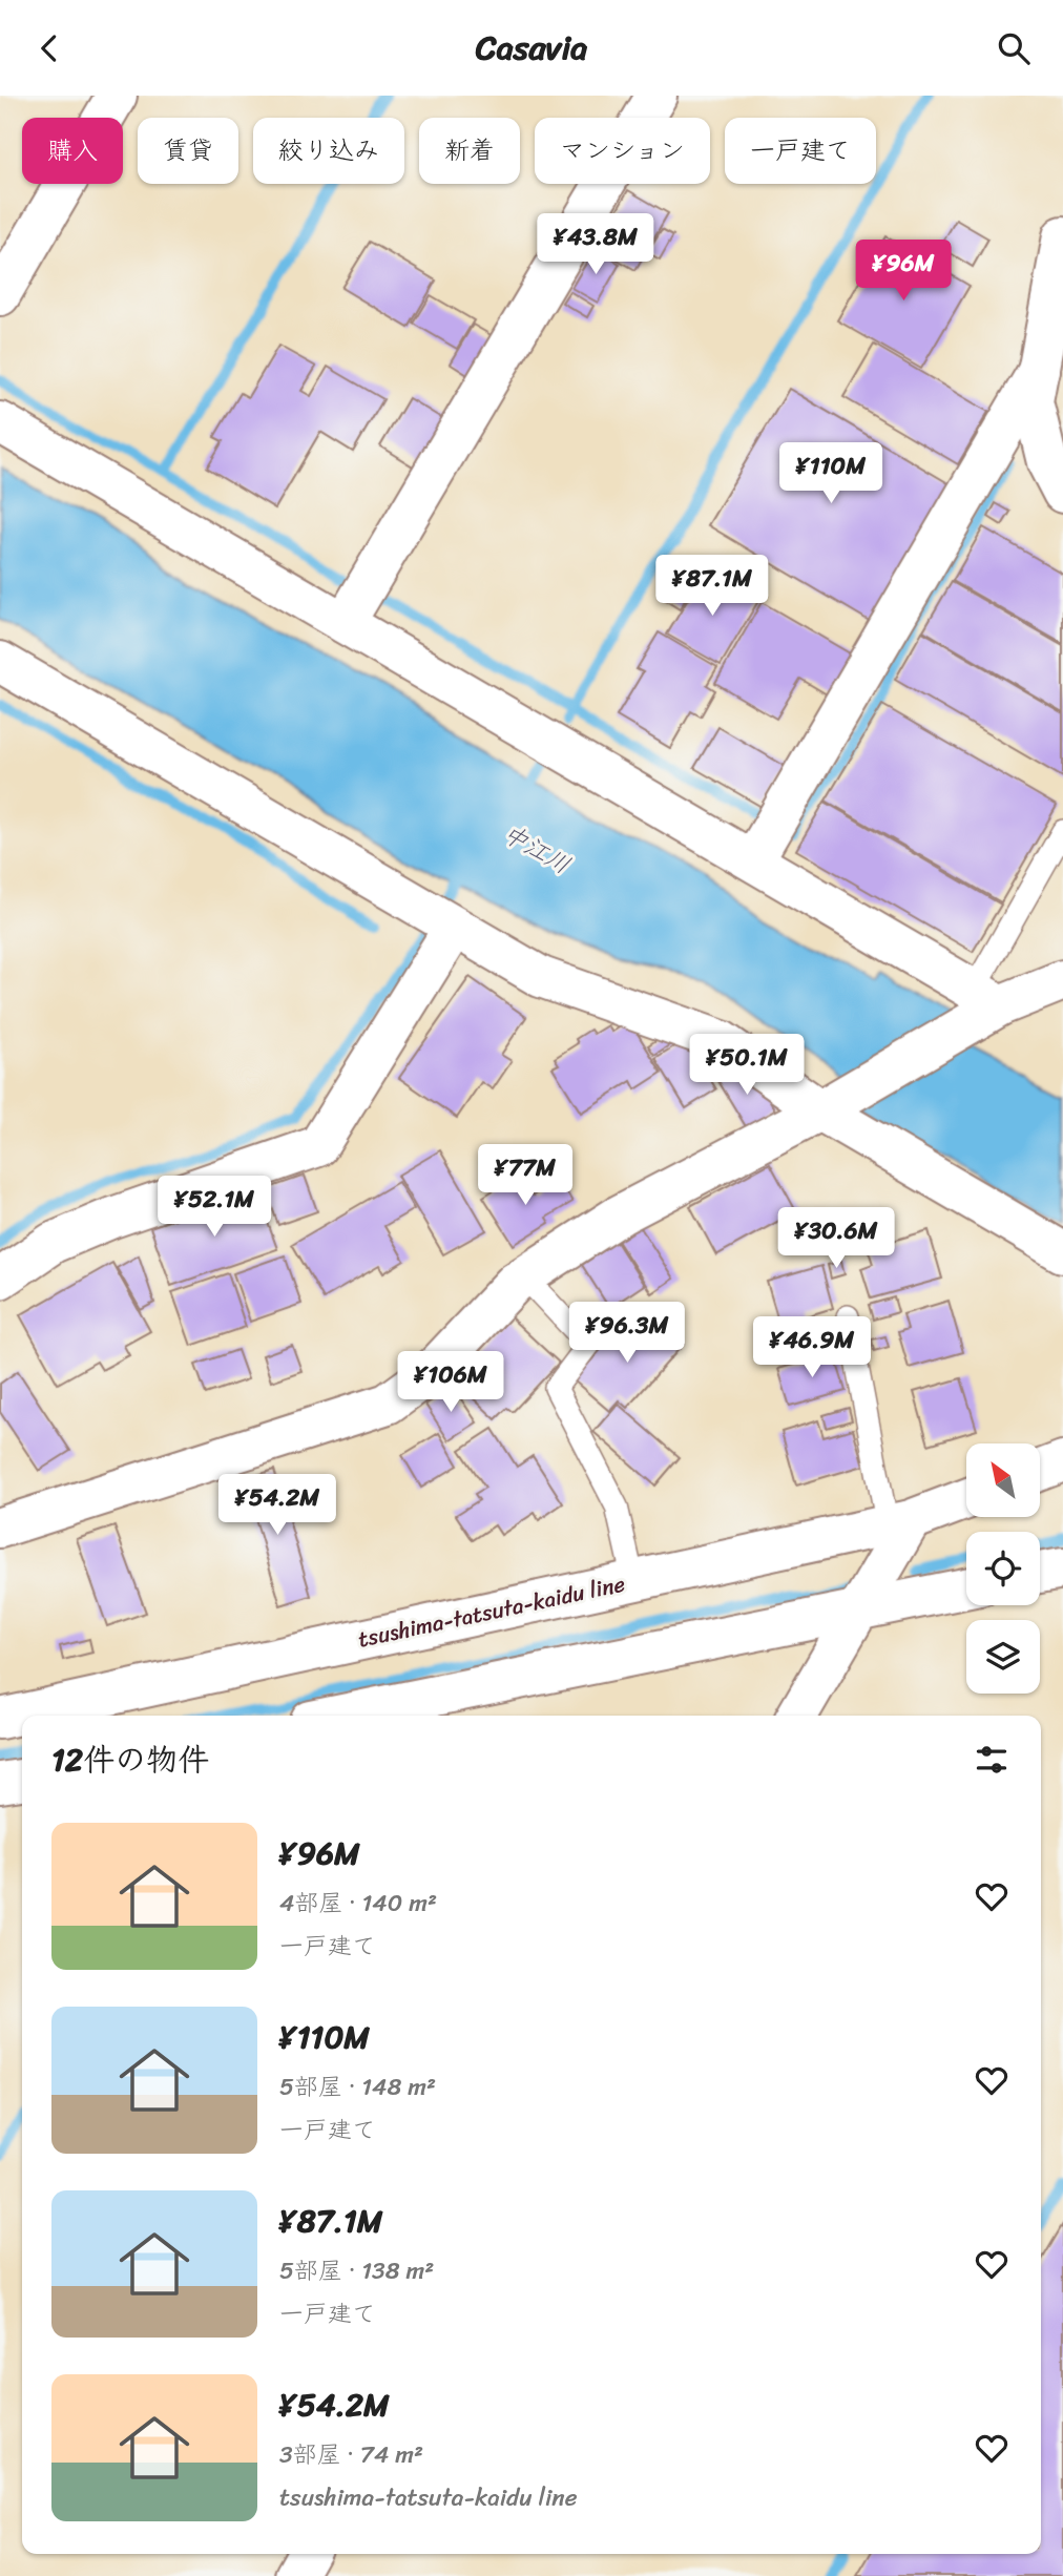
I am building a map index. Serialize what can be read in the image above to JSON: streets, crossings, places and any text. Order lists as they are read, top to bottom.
{
  "streets": {
    "street": ["tsushima-tatsuta-kaidu line"]
  },
  "water": ["中江川"],
  "north": "top left",
  "page": {
    "header": "Casavia",
    "chip": [
      "購入",
      "賃貸",
      "絞り込み",
      "新着",
      "マンション",
      "一戸建て"
    ],
    "price": [
      "¥43.8M",
      "¥96M",
      "¥110M",
      "¥87.1M",
      "¥50.1M",
      "¥77M",
      "¥52.1M",
      "¥30.6M",
      "¥96.3M",
      "¥46.9M",
      "¥106M",
      "¥54.2M"
    ],
    "heading": "12件の物件",
    "list": [
      {
        "name": "¥96M",
        "note": "4部屋 · 140 m² · 一戸建て"
      },
      {
        "name": "¥110M",
        "note": "5部屋 · 148 m² · 一戸建て"
      },
      {
        "name": "¥87.1M",
        "note": "5部屋 · 138 m² · 一戸建て"
      },
      {
        "name": "¥54.2M",
        "note": "3部屋 · 74 m² · tsushima-tatsuta-kaidu line"
      }
    ]
  }
}
